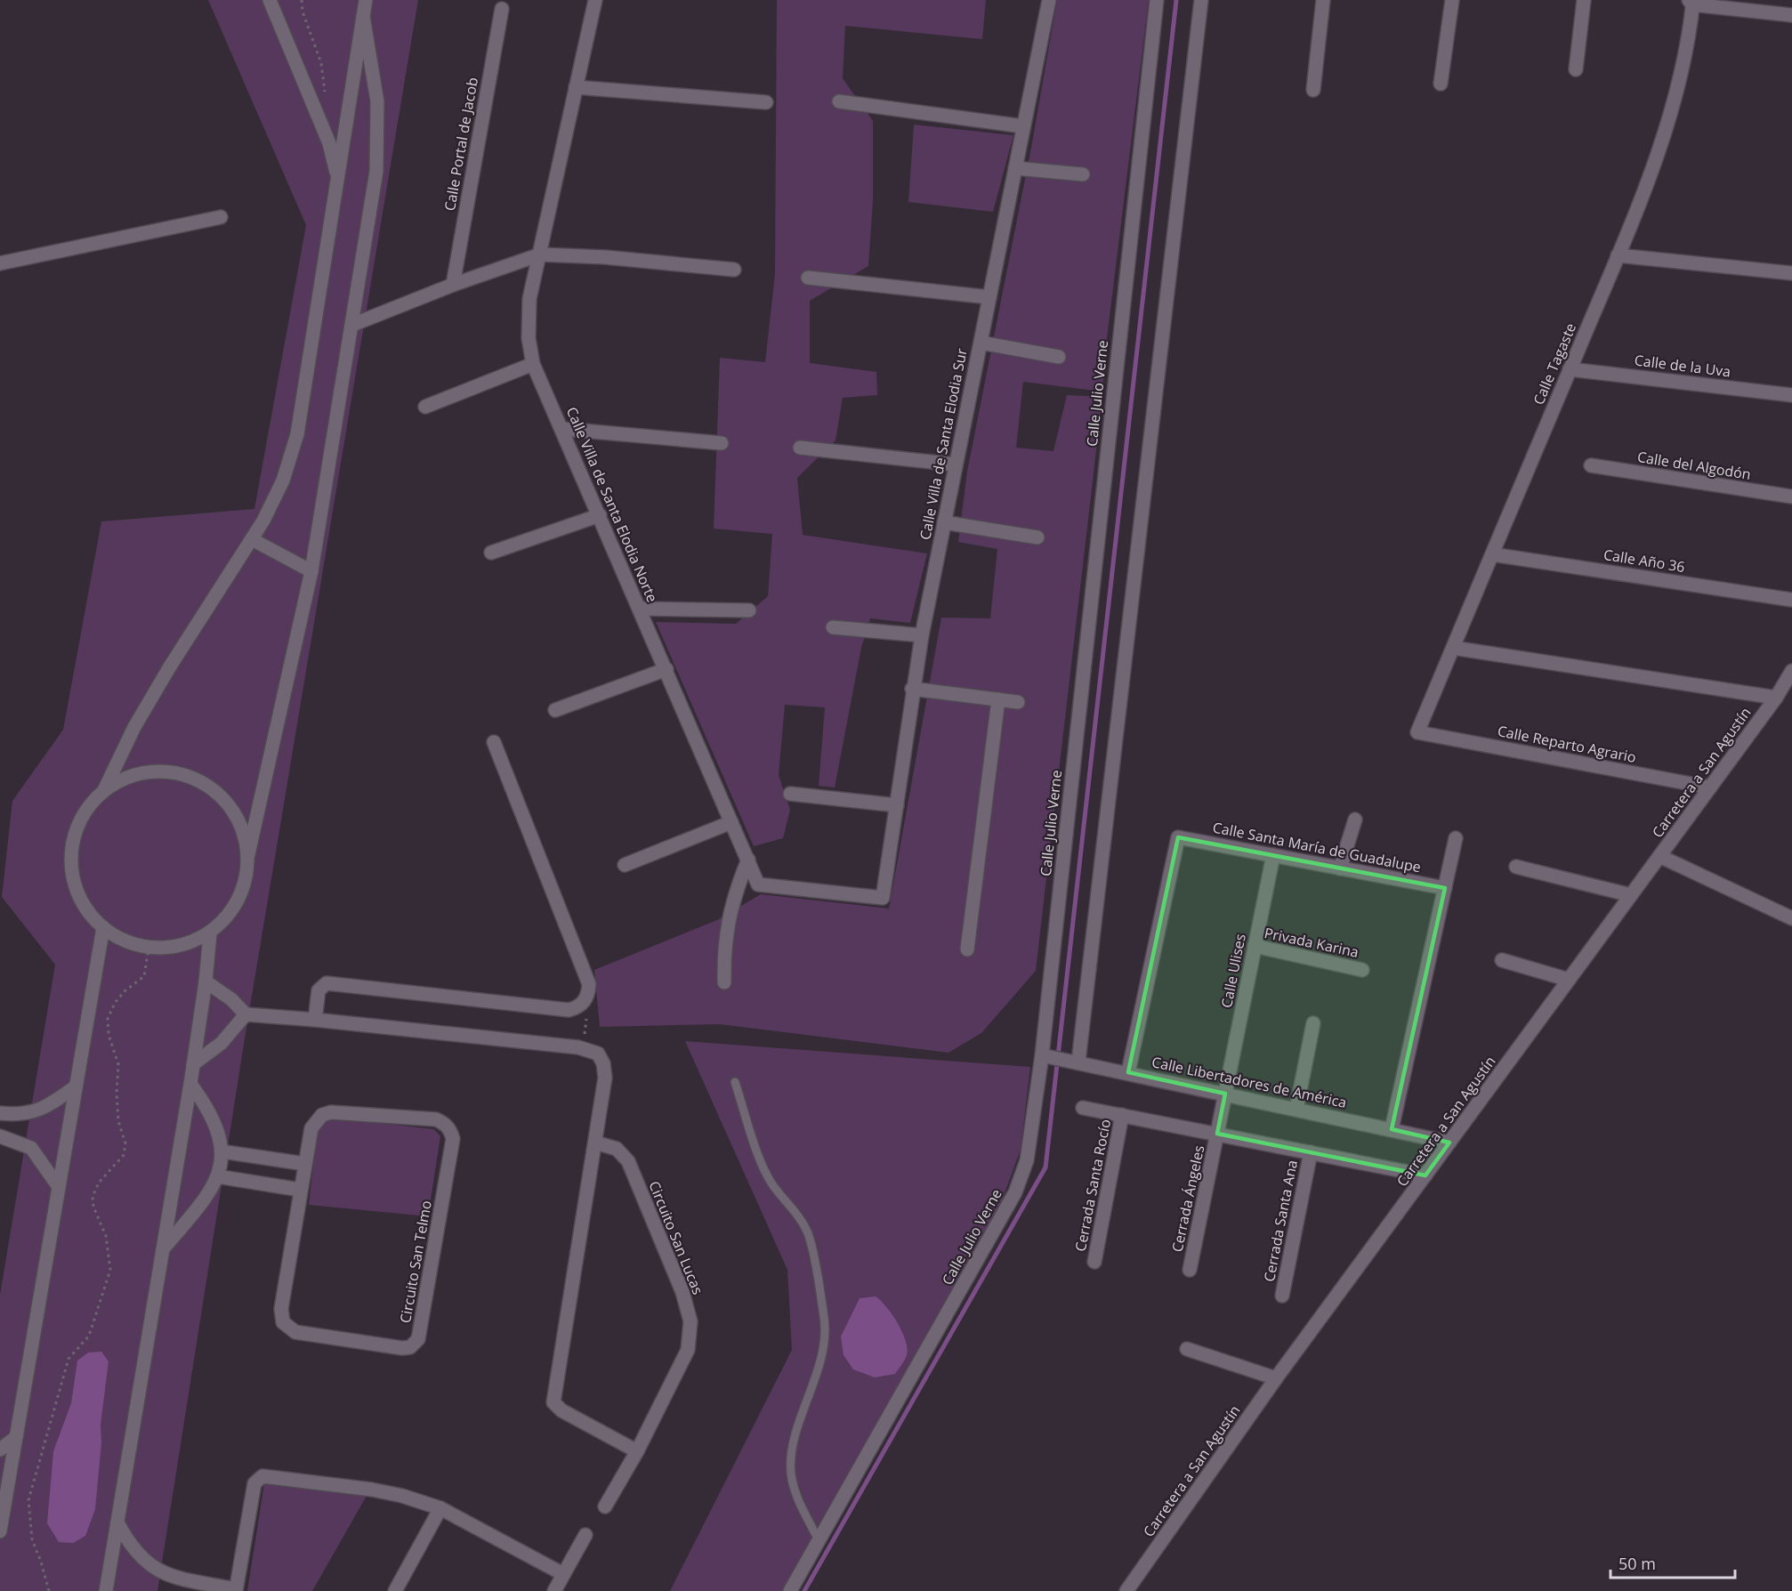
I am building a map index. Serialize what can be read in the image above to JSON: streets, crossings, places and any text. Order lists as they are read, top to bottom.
{
  "streets": {
    "street": [
      "Calle Portal de Jacob",
      "Calle Tagaste",
      "Calle de la Uva",
      "Calle Julio Verne",
      "Calle Villa de Santa Elodia Sur",
      "Calle del Algodón",
      "Calle Villa de Santa Elodia Norte",
      "Calle Año 36",
      "Calle Reparto Agrario",
      "Carretera a San Agustín",
      "Calle Santa María de Guadalupe",
      "Privada Karina",
      "Calle Ulises",
      "Calle Libertadores de América",
      "Cerrada Santa Rocío",
      "Cerrada Ángeles",
      "Cerrada Santa Ana",
      "Circuito San Lucas",
      "Circuito San Telmo"
    ]
  },
  "crossings": [
    ["Calle Tagaste", "Calle de la Uva"],
    ["Calle Tagaste", "Calle Año 36"],
    ["Calle Tagaste", "Calle Reparto Agrario"],
    ["Calle Julio Verne", "Calle Libertadores de América"],
    ["Calle Villa de Santa Elodia Sur", "Calle Villa de Santa Elodia Norte"],
    ["Calle Reparto Agrario", "Carretera a San Agustín"],
    ["Carretera a San Agustín", "Calle Libertadores de América"],
    ["Calle Santa María de Guadalupe", "Calle Ulises"],
    ["Calle Santa María de Guadalupe", "Calle Libertadores de América"],
    ["Privada Karina", "Calle Ulises"],
    ["Calle Ulises", "Calle Libertadores de América"],
    ["Calle Ulises", "Cerrada Ángeles"]
  ],
  "scale_bar": "50 m"
}
